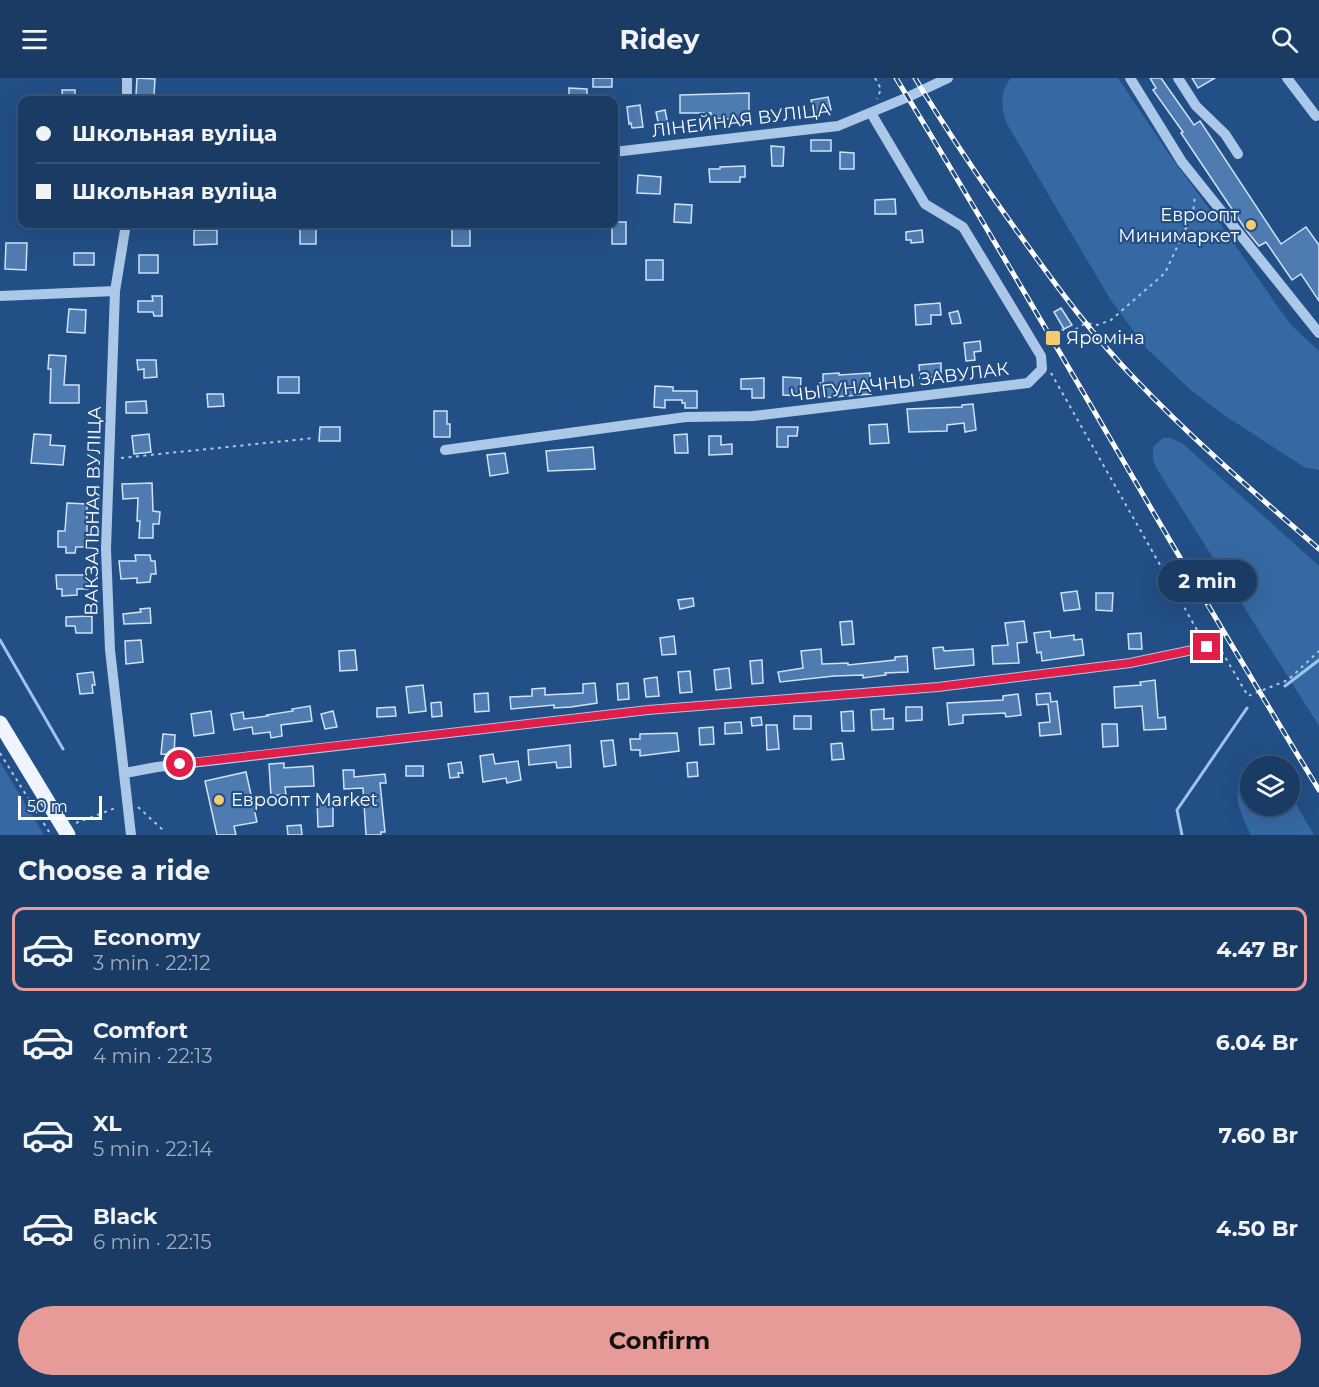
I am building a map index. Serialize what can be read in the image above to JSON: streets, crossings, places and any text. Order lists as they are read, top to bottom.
{
  "streets": {
    "street": ["ЛІНЕЙНАЯ ВУЛІЦА", "ЧЫГУНАЧНЫ ЗАВУЛАК", "ВАКЗАЛЬНАЯ ВУЛІЦА"]
  },
  "places": {
    "other": ["Евроопт Минимаркет", "Евроопт Market"],
    "transit": ["Яроміна"]
  },
  "scale_bar": "50 m",
  "page": {
    "header": "Ridey",
    "banner": ["Школьная вуліца", "Школьная вуліца"],
    "bubble": "2 min",
    "scale": "50 m",
    "heading": "Choose a ride",
    "list": [
      {
        "name": "Economy",
        "note": "3 min · 22:12",
        "value": "4.47 Br"
      },
      {
        "name": "Comfort",
        "note": "4 min · 22:13",
        "value": "6.04 Br"
      },
      {
        "name": "XL",
        "note": "5 min · 22:14",
        "value": "7.60 Br"
      },
      {
        "name": "Black",
        "note": "6 min · 22:15",
        "value": "4.50 Br"
      }
    ],
    "buttons": "Confirm"
  }
}
